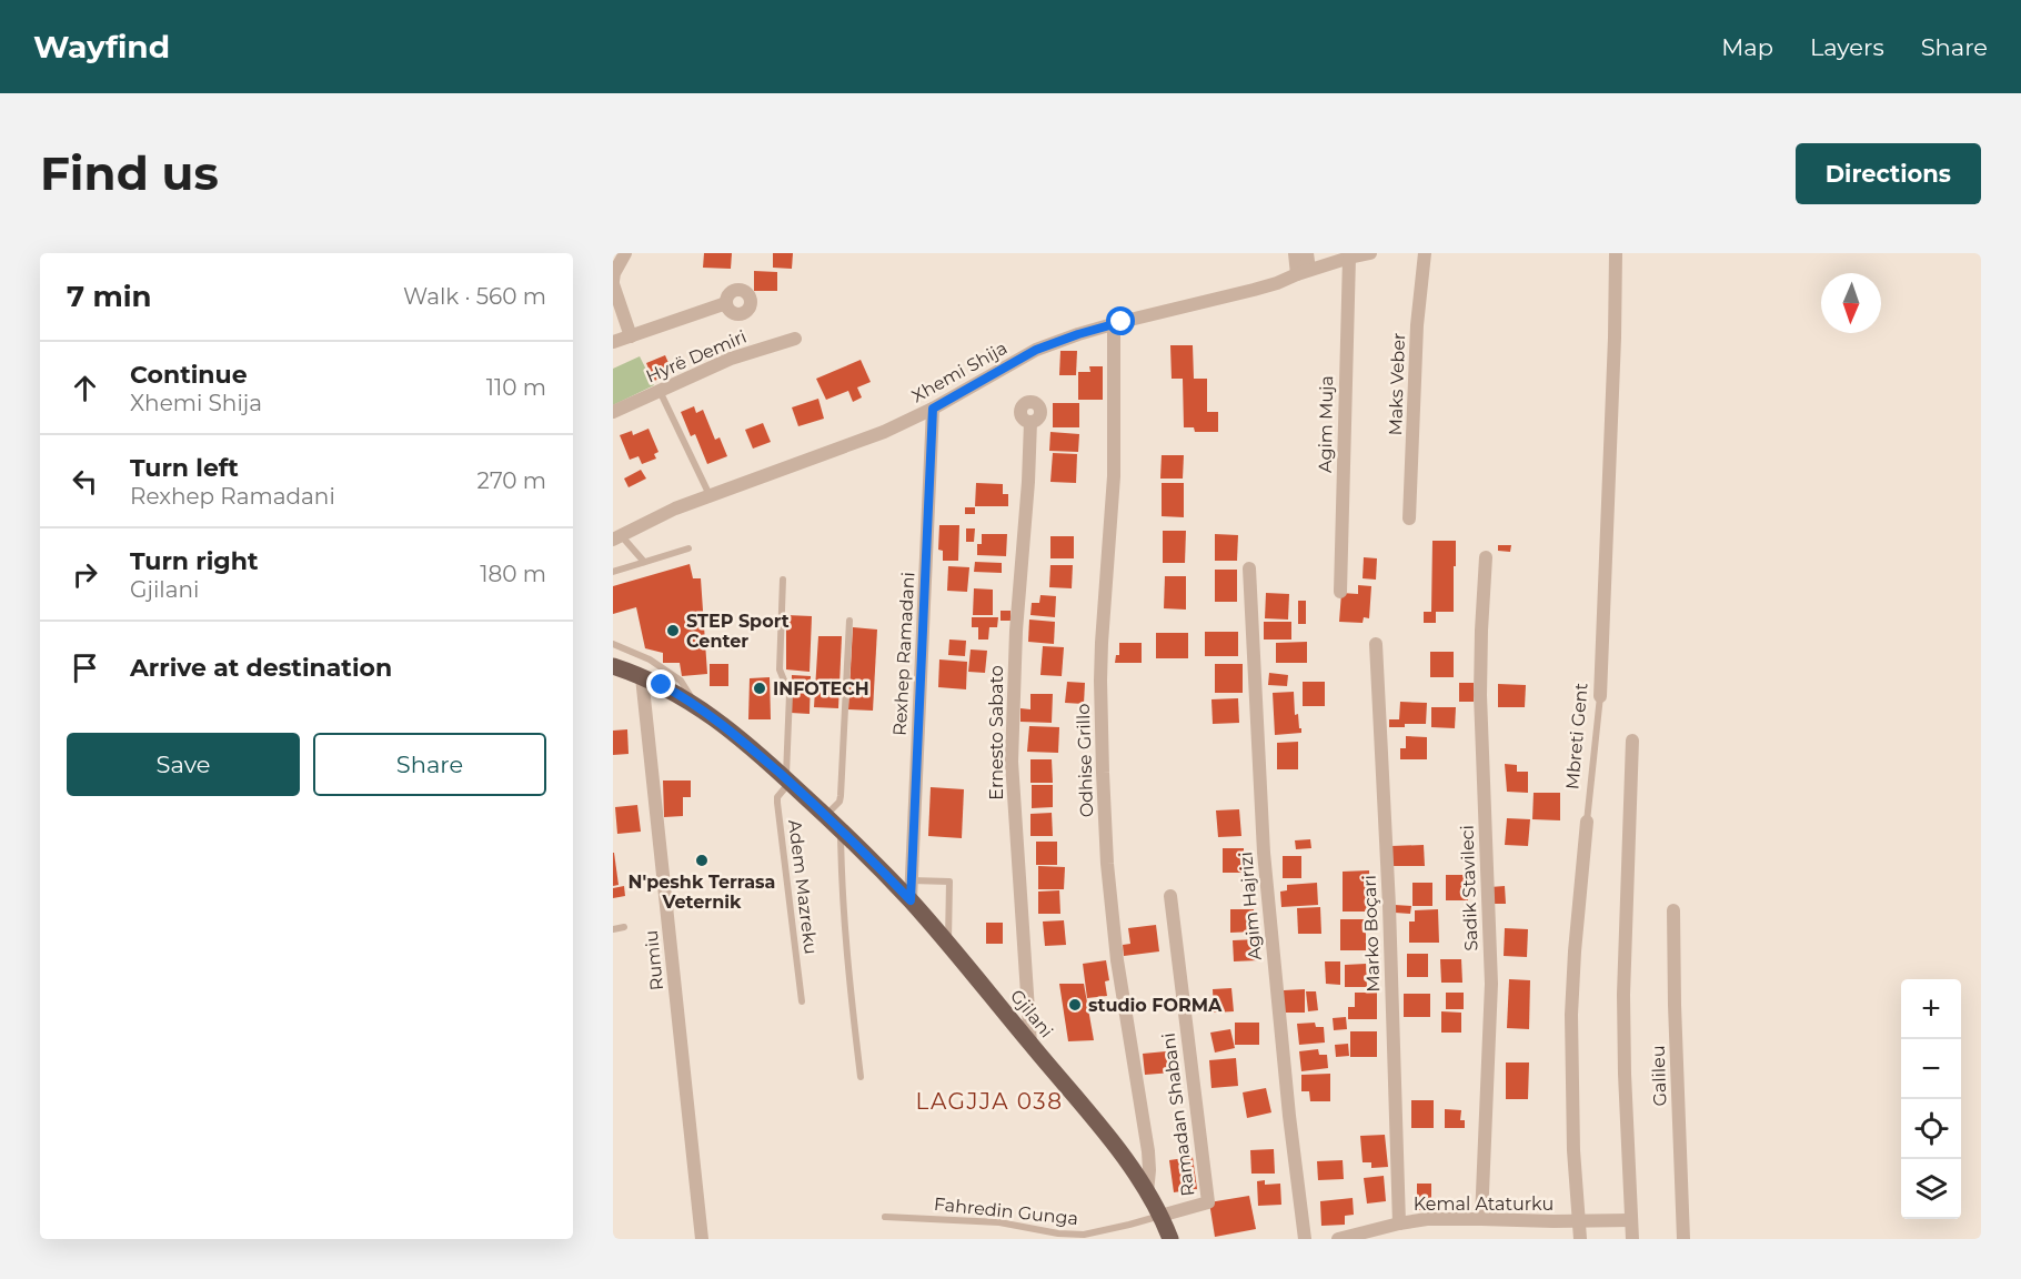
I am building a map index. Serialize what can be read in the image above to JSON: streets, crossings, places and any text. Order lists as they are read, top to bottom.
{
  "streets": {
    "main road": ["Gjilani"],
    "street": [
      "Hyrë Demiri",
      "Xhemi Shija",
      "Maks Veber",
      "Agim Muja",
      "Rexhep Ramadani",
      "Ernesto Sabato",
      "Mbreti Gent",
      "Odhise Grillo",
      "Sadik Stavileci",
      "Agim Hajrizi",
      "Marko Boçari",
      "Rumiu",
      "Galileu",
      "Ramadan Shabani",
      "Kemal Ataturku"
    ],
    "lane": ["Adem Mazreku", "Fahredin Gunga"]
  },
  "crossings": [
    ["Xhemi Shija", "Agim Muja"],
    ["Xhemi Shija", "Rexhep Ramadani"],
    ["Xhemi Shija", "Odhise Grillo"],
    ["Rexhep Ramadani", "Gjilani"],
    ["Ernesto Sabato", "Gjilani"],
    ["Mbreti Gent", "Kemal Ataturku"],
    ["Odhise Grillo", "Gjilani"],
    ["Adem Mazreku", "Gjilani"],
    ["Sadik Stavileci", "Kemal Ataturku"],
    ["Marko Boçari", "Kemal Ataturku"],
    ["Rumiu", "Gjilani"],
    ["Gjilani", "Ramadan Shabani"],
    ["Gjilani", "Fahredin Gunga"],
    ["Ramadan Shabani", "Fahredin Gunga"]
  ],
  "districts": ["LAGJJA 038"],
  "places": [
    "STEP Sport Center",
    "INFOTECH",
    "N'peshk Terrasa Veternik",
    "studio FORMA"
  ],
  "north": "bottom",
  "page": {
    "header": "Wayfind",
    "nav": ["Map", "Layers", "Share"],
    "buttons": [
      "Directions",
      ["Save", "Share"]
    ],
    "title": "Find us",
    "heading": ["7 min", "Walk · 560 m"],
    "list": [
      ["Continue", "Xhemi Shija", "110 m"],
      ["Turn left", "Rexhep Ramadani", "270 m"],
      ["Turn right", "Gjilani", "180 m"],
      "Arrive at destination"
    ],
    "map_buttons": ["+", "−"]
  }
}
